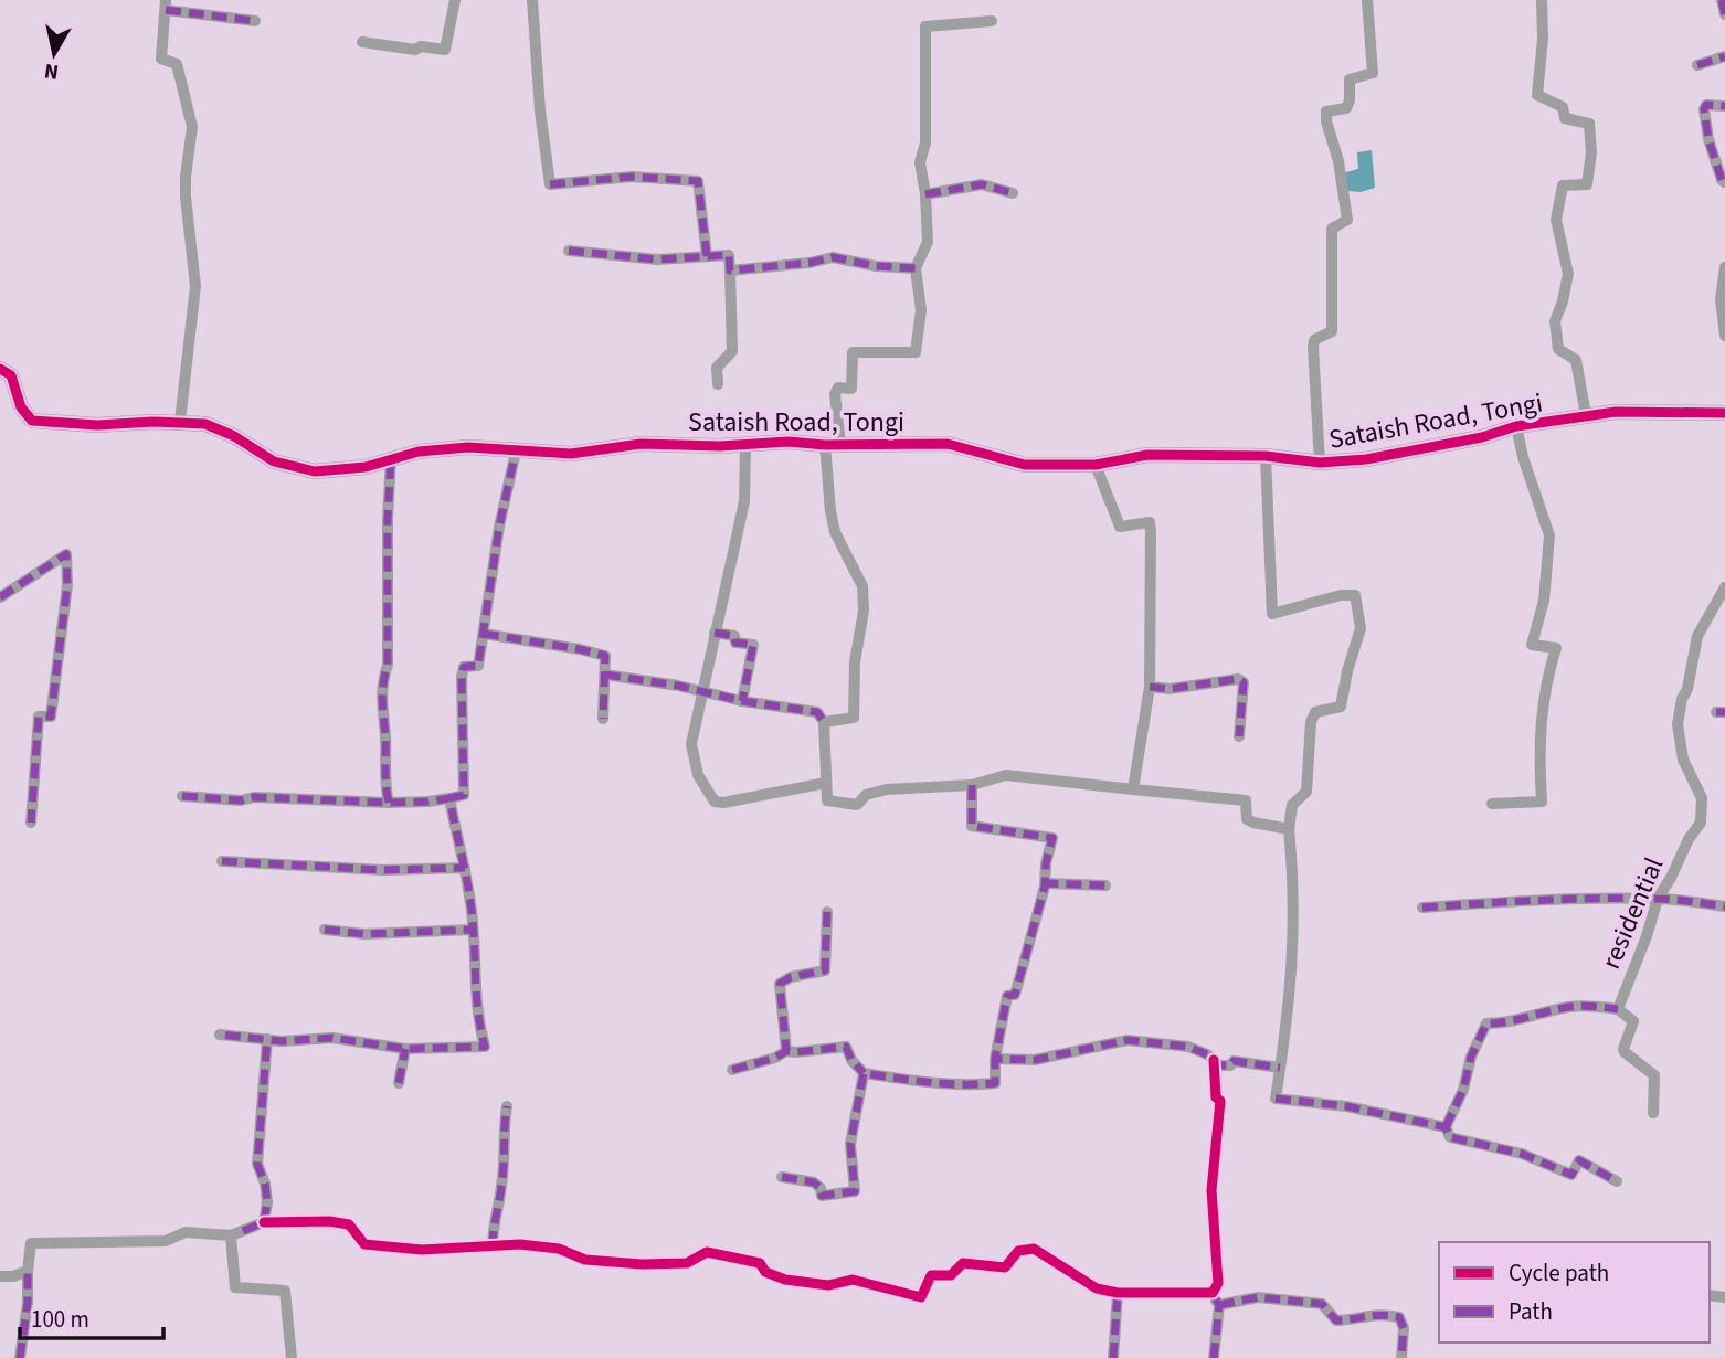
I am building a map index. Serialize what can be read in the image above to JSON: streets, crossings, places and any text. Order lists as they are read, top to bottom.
{
  "streets": {
    "street": ["Sataish Road, Tongi", "residential"]
  },
  "legend": ["Cycle path", "Path"],
  "scale_bar": "100 m",
  "north": "bottom"
}
